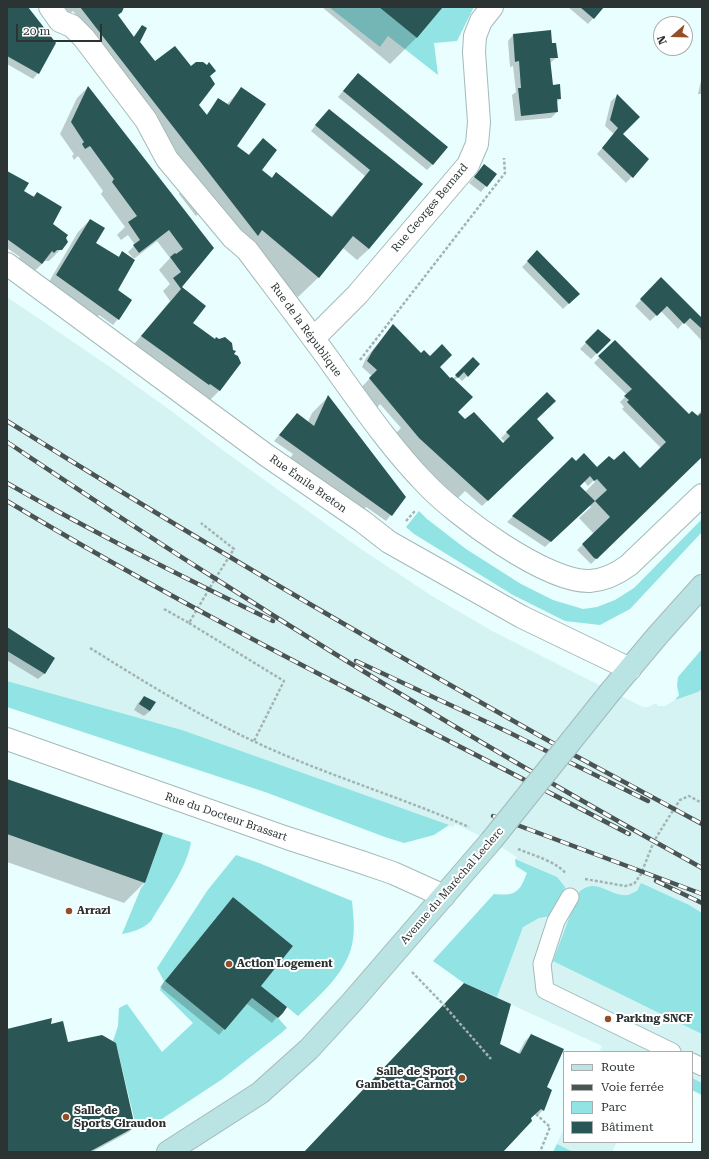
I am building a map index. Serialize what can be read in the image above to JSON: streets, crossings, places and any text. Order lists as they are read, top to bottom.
{
  "streets": {
    "main road": ["Avenue du Maréchal Leclerc"],
    "street": [
      "Rue Georges Bernard",
      "Rue de la République",
      "Rue Émile Breton",
      "Rue du Docteur Brassart"
    ]
  },
  "crossings": [
    ["Rue Georges Bernard", "Rue de la République"],
    ["Rue Émile Breton", "Avenue du Maréchal Leclerc"],
    ["Rue du Docteur Brassart", "Avenue du Maréchal Leclerc"]
  ],
  "places": [
    "Arrazi",
    "Action Logement",
    "Parking SNCF",
    "Salle de Sport Gambetta-Carnot",
    "Salle de Sports Giraudon"
  ],
  "legend": [
    "Route",
    "Voie ferrée",
    "Parc",
    "Bâtiment"
  ],
  "scale_bar": "20 m",
  "north": "left"
}
